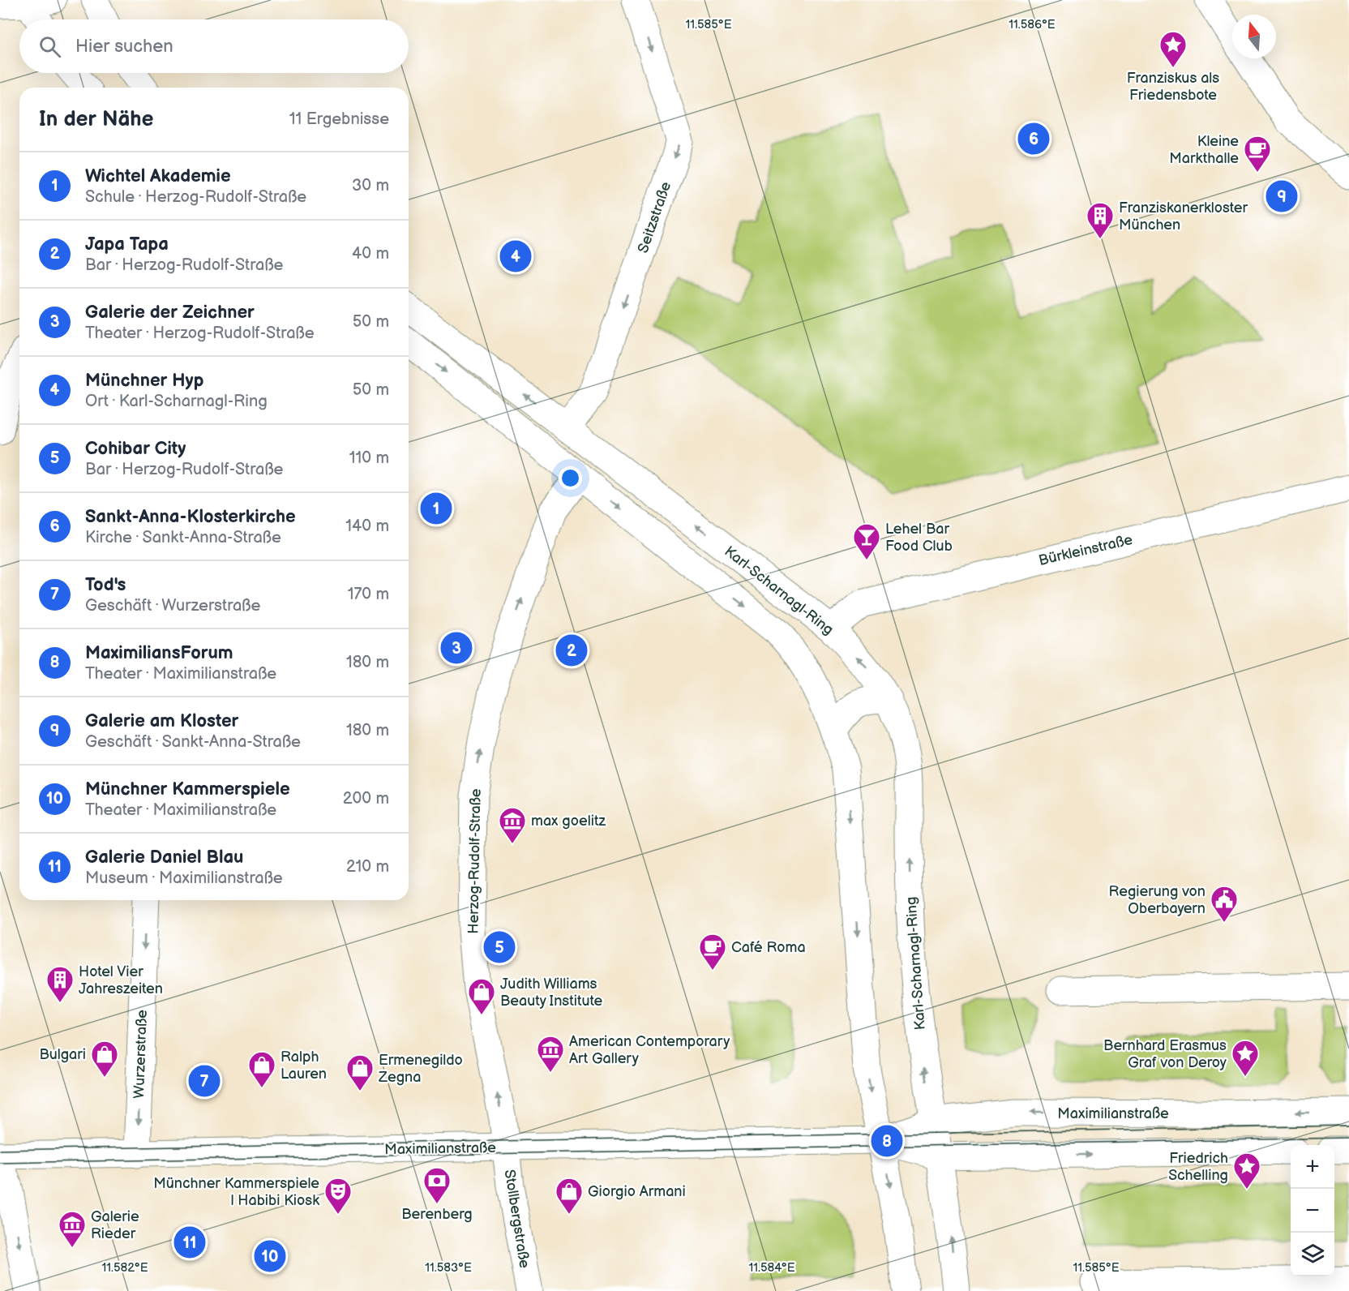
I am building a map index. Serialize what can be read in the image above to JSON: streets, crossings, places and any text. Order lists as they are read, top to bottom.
{
  "streets": {
    "street": [
      "Seitzstraße",
      "Bürkleinstraße",
      "Karl-Scharnagl-Ring",
      "Herzog-Rudolf-Straße",
      "Wurzerstraße",
      "Maximilianstraße",
      "Stollbergstraße"
    ]
  },
  "crossings": [
    ["Seitzstraße", "Karl-Scharnagl-Ring"],
    ["Bürkleinstraße", "Karl-Scharnagl-Ring"],
    ["Karl-Scharnagl-Ring", "Maximilianstraße"],
    ["Herzog-Rudolf-Straße", "Maximilianstraße"],
    ["Herzog-Rudolf-Straße", "Stollbergstraße"],
    ["Wurzerstraße", "Maximilianstraße"],
    ["Maximilianstraße", "Stollbergstraße"]
  ],
  "one_way": ["Seitzstraße", "Herzog-Rudolf-Straße", "Wurzerstraße"],
  "places": {
    "place": ["Franziskus als Friedensbote", "Bernhard Erasmus Graf von Deroy", "Friedrich Schelling"],
    "cafe": ["Kleine Markthalle", "Café Roma"],
    "building": ["Franziskanerkloster München", "Hotel Vier Jahreszeiten"],
    "bar": ["Lehel Bar Food Club"],
    "museum": ["max goelitz", "American Contemporary Art Gallery", "Galerie Rieder"],
    "public building": ["Regierung von Oberbayern"],
    "shop": [
      "Judith Williams Beauty Institute",
      "Bulgari",
      "Ralph Lauren",
      "Ermenegildo Zegna",
      "Giorgio Armani"
    ],
    "bank": ["Berenberg"],
    "theatre": ["Münchner Kammerspiele | Habibi Kiosk"]
  },
  "north": "top",
  "page": {
    "search": "Hier suchen",
    "heading": ["In der Nähe", "11 Ergebnisse"],
    "pins": [
      "6",
      "9",
      "4",
      "1",
      "3",
      "2",
      "5",
      "7",
      "8",
      "11",
      "10"
    ],
    "list": [
      {
        "mark": "1",
        "name": "Wichtel Akademie",
        "note": "Schule · Herzog-Rudolf-Straße",
        "value": "30 m"
      },
      {
        "mark": "2",
        "name": "Japa Tapa",
        "note": "Bar · Herzog-Rudolf-Straße",
        "value": "40 m"
      },
      {
        "mark": "3",
        "name": "Galerie der Zeichner",
        "note": "Theater · Herzog-Rudolf-Straße",
        "value": "50 m"
      },
      {
        "mark": "4",
        "name": "Münchner Hyp",
        "note": "Ort · Karl-Scharnagl-Ring",
        "value": "50 m"
      },
      {
        "mark": "5",
        "name": "Cohibar City",
        "note": "Bar · Herzog-Rudolf-Straße",
        "value": "110 m"
      },
      {
        "mark": "6",
        "name": "Sankt-Anna-Klosterkirche",
        "note": "Kirche · Sankt-Anna-Straße",
        "value": "140 m"
      },
      {
        "mark": "7",
        "name": "Tod's",
        "note": "Geschäft · Wurzerstraße",
        "value": "170 m"
      },
      {
        "mark": "8",
        "name": "MaximiliansForum",
        "note": "Theater · Maximilianstraße",
        "value": "180 m"
      },
      {
        "mark": "9",
        "name": "Galerie am Kloster",
        "note": "Geschäft · Sankt-Anna-Straße",
        "value": "180 m"
      },
      {
        "mark": "10",
        "name": "Münchner Kammerspiele",
        "note": "Theater · Maximilianstraße",
        "value": "200 m"
      },
      {
        "mark": "11",
        "name": "Galerie Daniel Blau",
        "note": "Museum · Maximilianstraße",
        "value": "210 m"
      }
    ],
    "map_buttons": ["+", "−"]
  },
  "coordinates": [
    "11.585°E",
    "11.586°E",
    "11.582°E",
    "11.583°E",
    "11.584°E"
  ]
}
